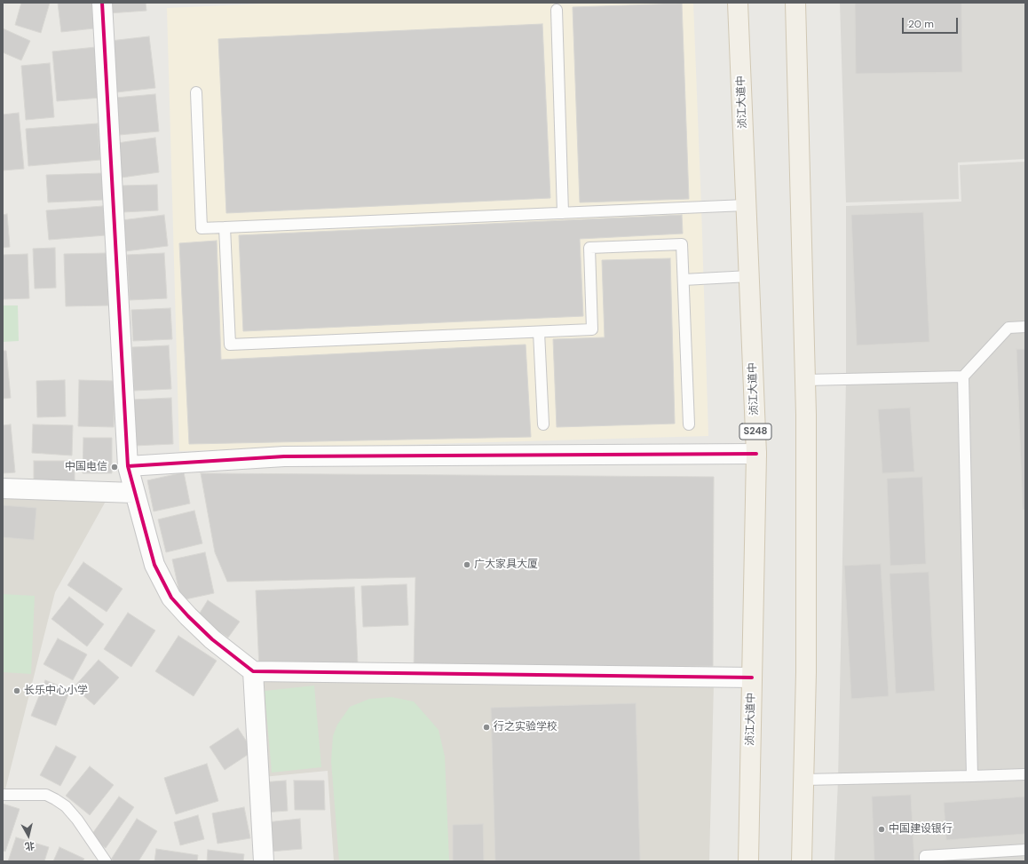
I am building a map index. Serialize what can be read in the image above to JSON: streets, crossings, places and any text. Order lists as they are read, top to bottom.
{
  "streets": {
    "main road": ["浈江大道中", "S248"]
  },
  "places": [
    "中国电信",
    "广大家具大厦",
    "长乐中心小学",
    "行之实验学校",
    "中国建设银行"
  ],
  "scale_bar": "20 m",
  "north": "bottom"
}
